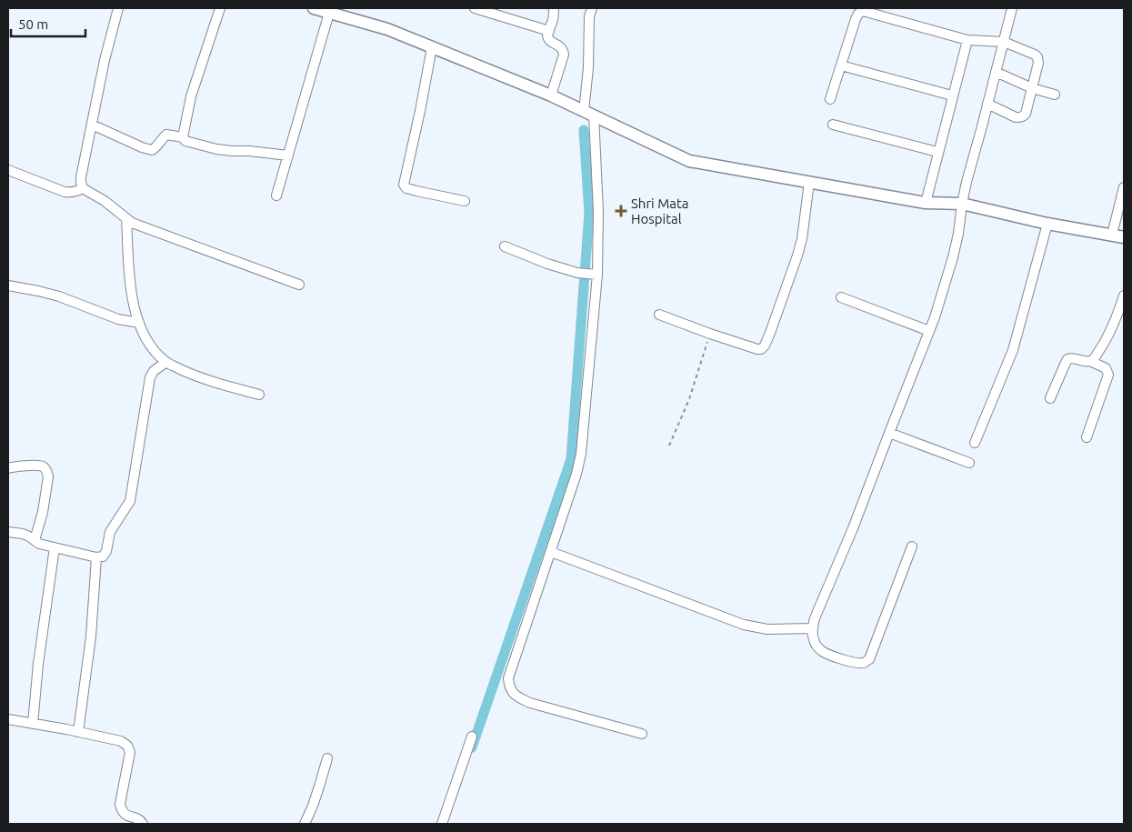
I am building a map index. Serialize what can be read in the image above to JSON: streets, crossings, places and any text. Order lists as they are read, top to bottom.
{
  "places": {
    "health": ["Shri Mata Hospital"]
  },
  "scale_bar": "50 m"
}
